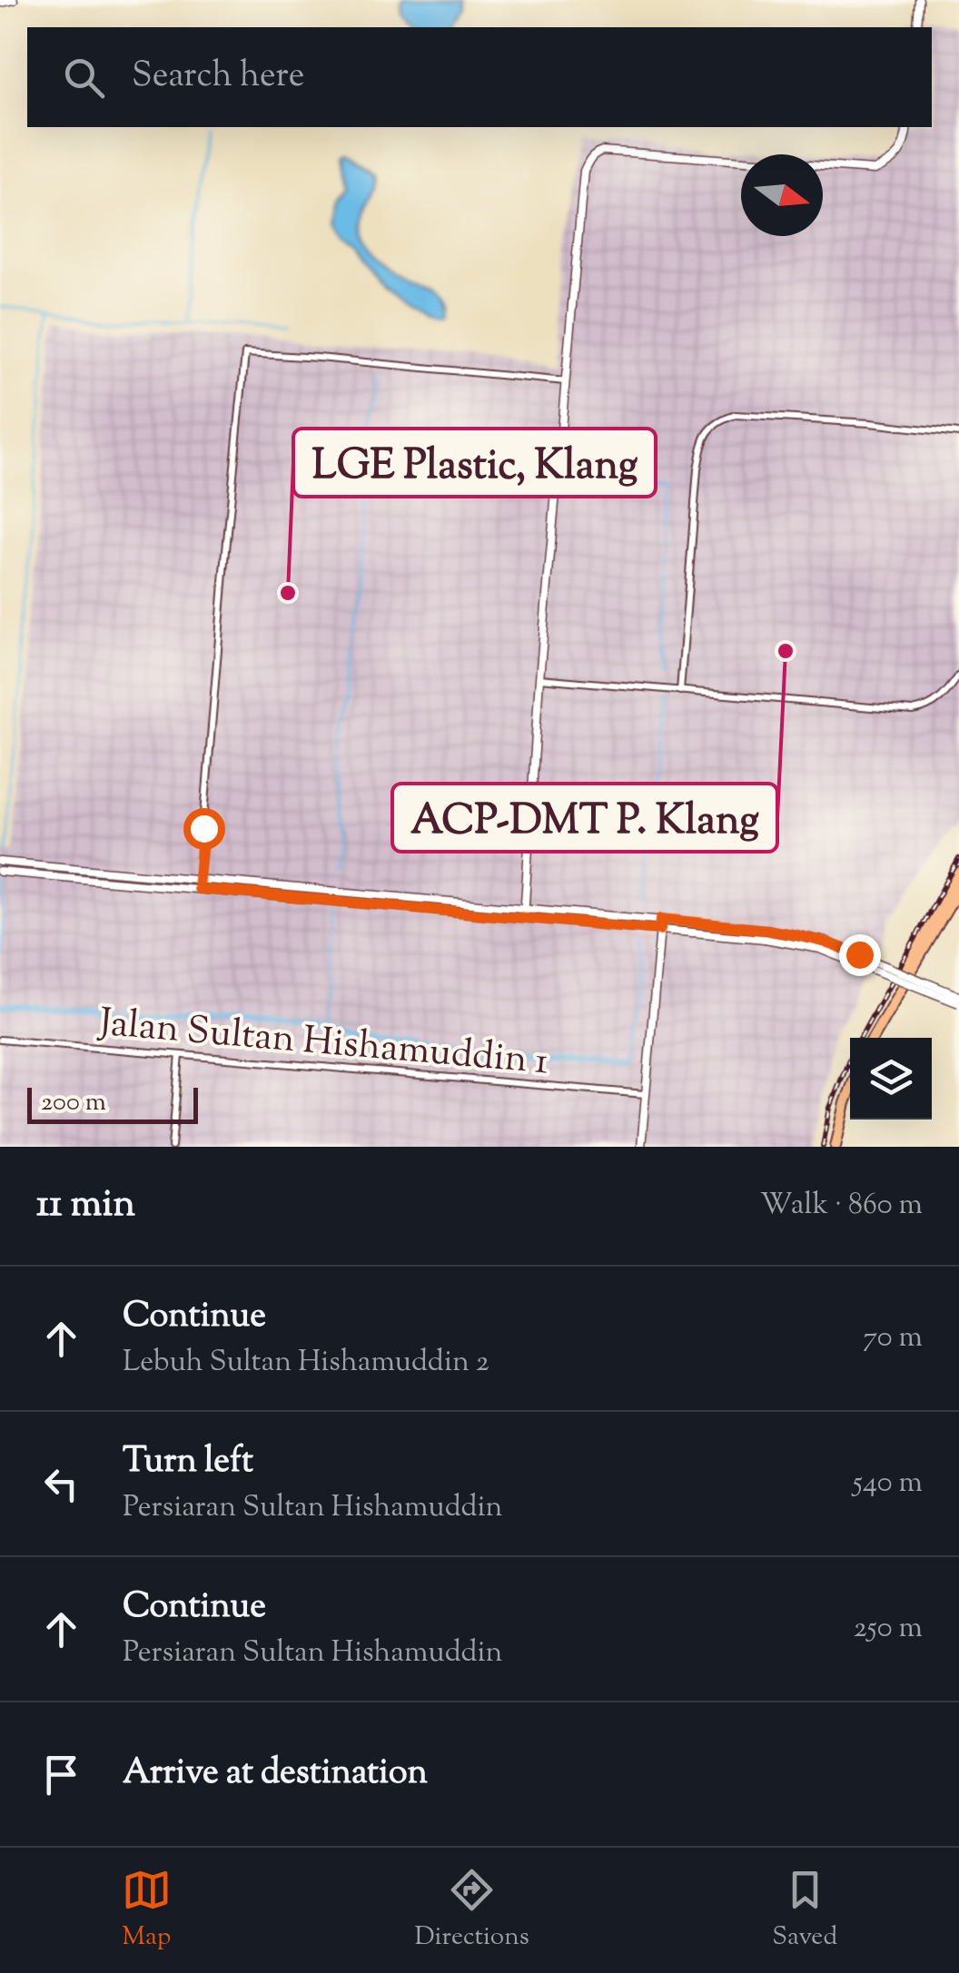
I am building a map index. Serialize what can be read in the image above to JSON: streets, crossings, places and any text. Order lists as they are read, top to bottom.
{
  "streets": {
    "street": ["Jalan Sultan Hishamuddin 1"]
  },
  "places": ["LGE Plastic, Klang", "ACP-DMT P. Klang"],
  "scale_bar": "200 m",
  "north": "right",
  "page": {
    "search": "Search here",
    "scale": "200 m",
    "heading": ["11 min", "Walk · 860 m"],
    "list": [
      ["Continue", "Lebuh Sultan Hishamuddin 2", "70 m"],
      ["Turn left", "Persiaran Sultan Hishamuddin", "540 m"],
      ["Continue", "Persiaran Sultan Hishamuddin", "250 m"],
      "Arrive at destination"
    ],
    "nav": ["Map", "Directions", "Saved"]
  }
}
